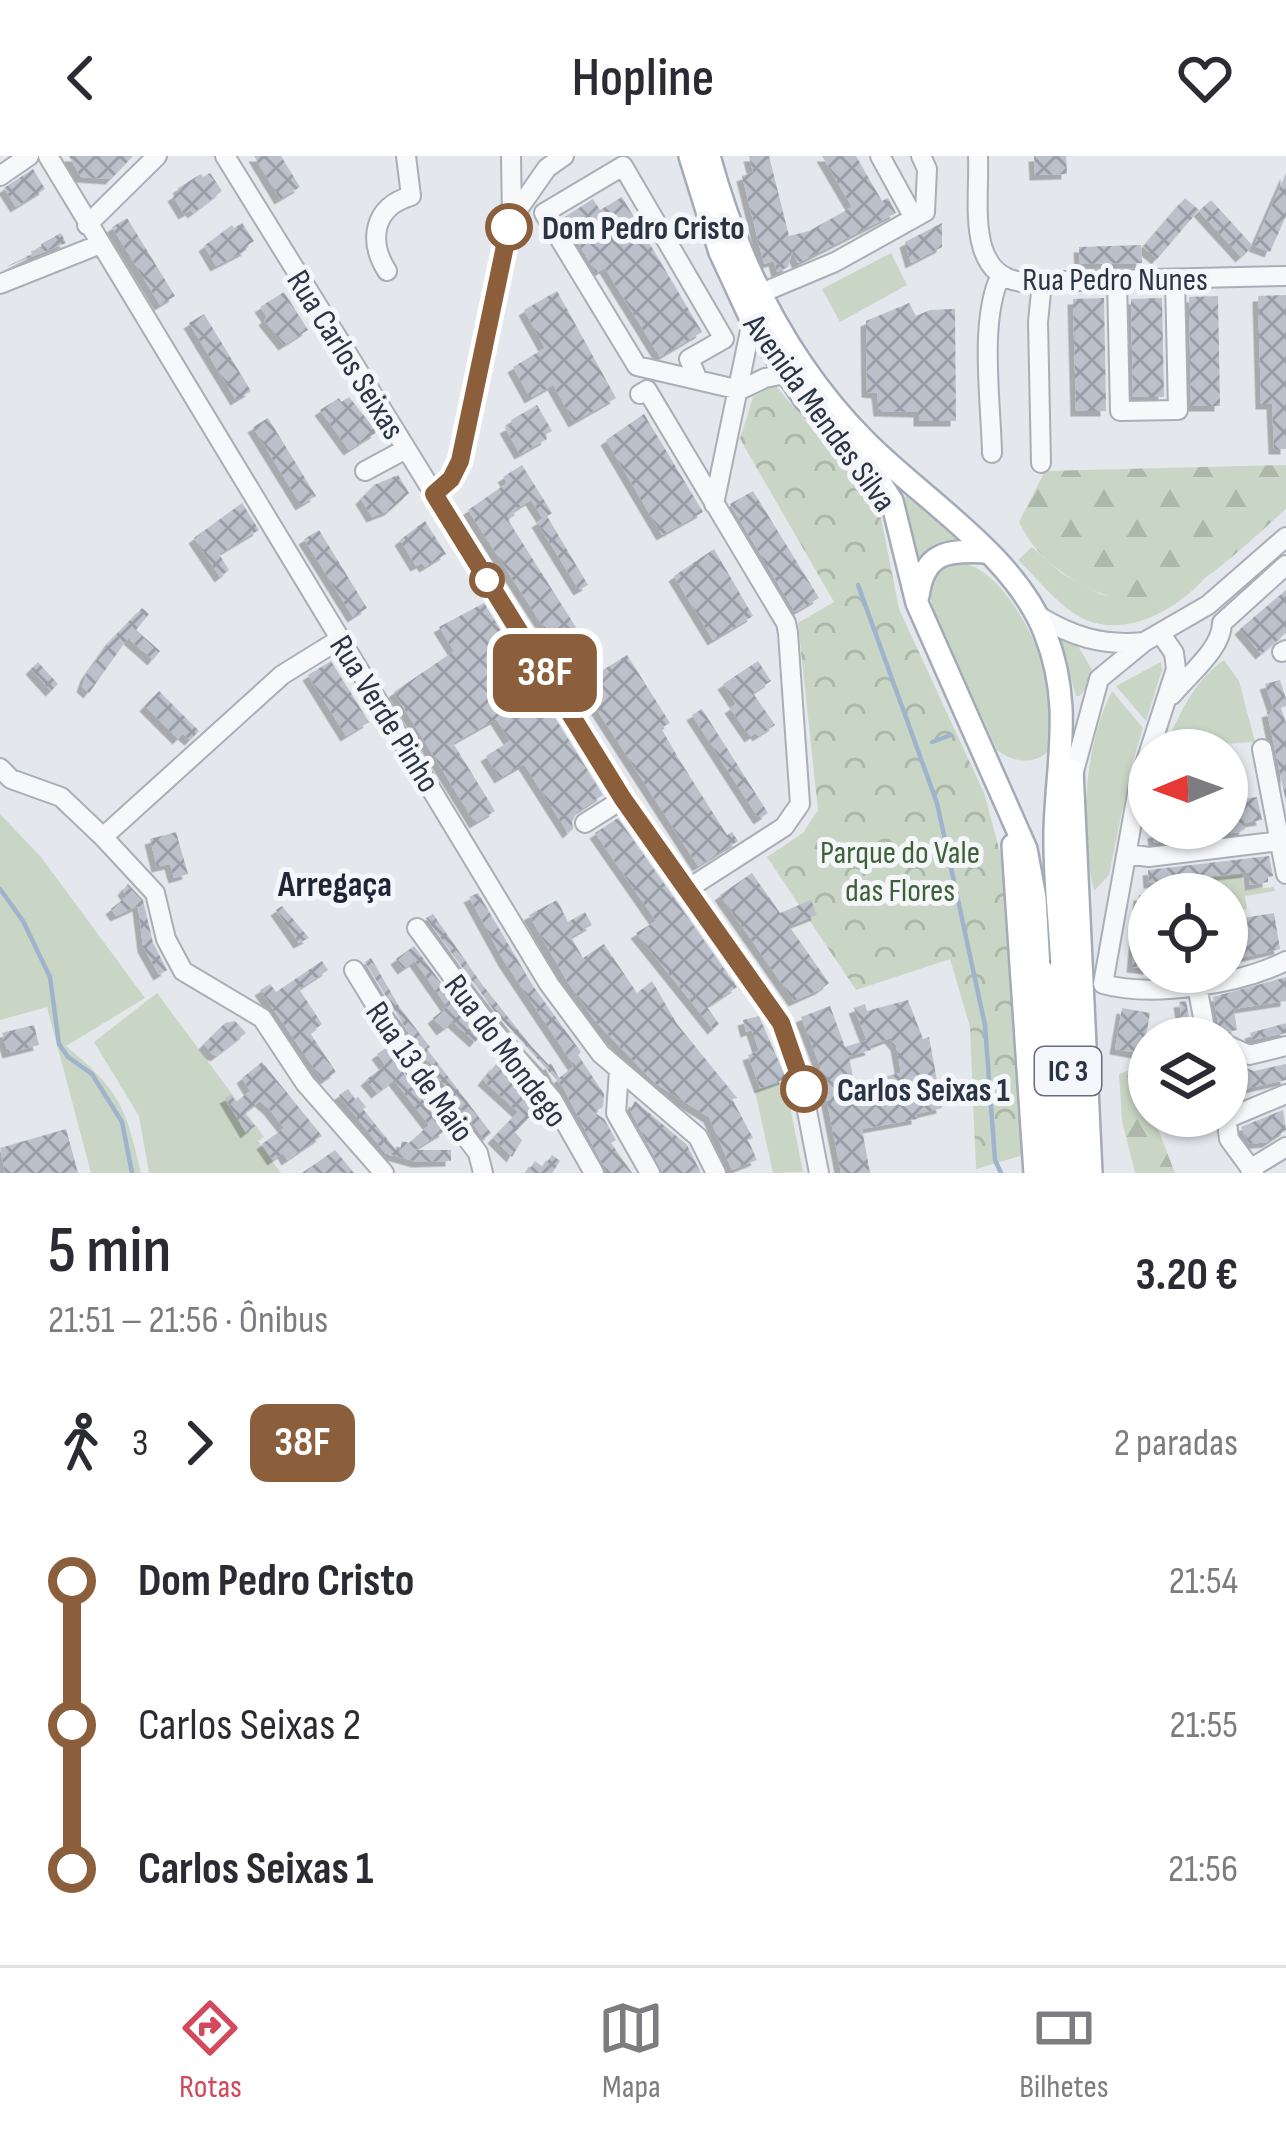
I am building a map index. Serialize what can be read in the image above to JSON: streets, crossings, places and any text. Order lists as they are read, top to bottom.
{
  "streets": {
    "highway": ["IC 3"],
    "main road": ["Avenida Mendes Silva"],
    "street": [
      "Rua Pedro Nunes",
      "Rua Carlos Seixas",
      "Rua Verde Pinho",
      "Rua do Mondego",
      "Rua 13 de Maio"
    ]
  },
  "districts": ["Arregaça"],
  "parks": ["Parque do Vale das Flores"],
  "places": ["Dom Pedro Cristo", "Carlos Seixas 1"],
  "lines": ["bus line 38F"],
  "north": "left",
  "page": {
    "header": "Hopline",
    "on_map": "38F",
    "heading": ["5 min", "21:51 – 21:56 · Ônibus", "3.20 €"],
    "legs": ["3", "38F", "2 paradas"],
    "list": [
      {
        "name": "Dom Pedro Cristo",
        "value": "21:54"
      },
      {
        "name": "Carlos Seixas 2",
        "value": "21:55"
      },
      {
        "name": "Carlos Seixas 1",
        "value": "21:56"
      }
    ],
    "tabs": ["Rotas", "Mapa", "Bilhetes"]
  }
}
